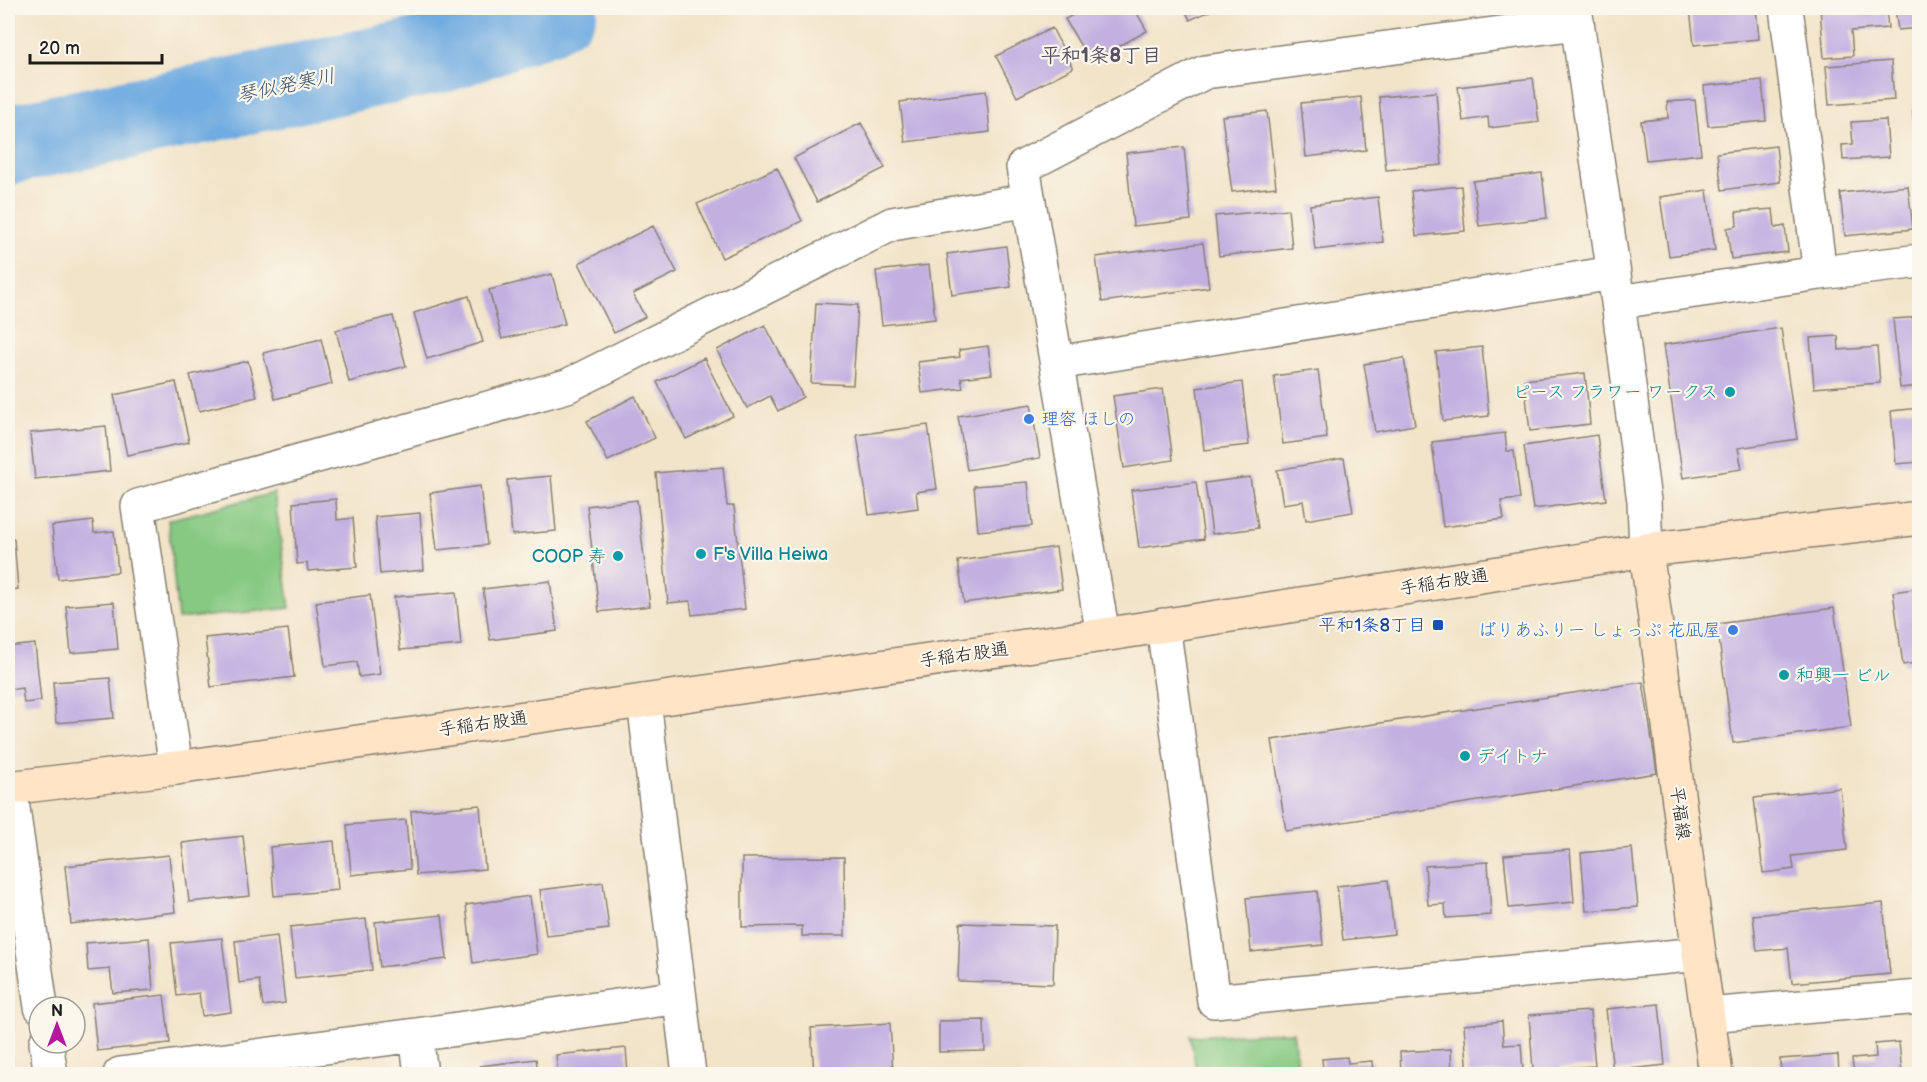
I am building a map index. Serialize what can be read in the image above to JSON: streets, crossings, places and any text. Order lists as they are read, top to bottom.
{
  "streets": {
    "street": ["手稲右股通", "平福線"]
  },
  "crossings": [
    ["手稲右股通", "平福線"]
  ],
  "districts": ["平和1条8丁目"],
  "water": ["琴似発寒川"],
  "places": {
    "other": [
      "ピース フラワー ワークス",
      "理容 ほしの",
      "F's Villa Heiwa",
      "COOP 寿",
      "ばりあふりー しょっぷ 花凪屋",
      "和興一 ビル",
      "デイトナ"
    ],
    "transit": ["平和1条8丁目"]
  },
  "scale_bar": "20 m",
  "north": "top"
}
